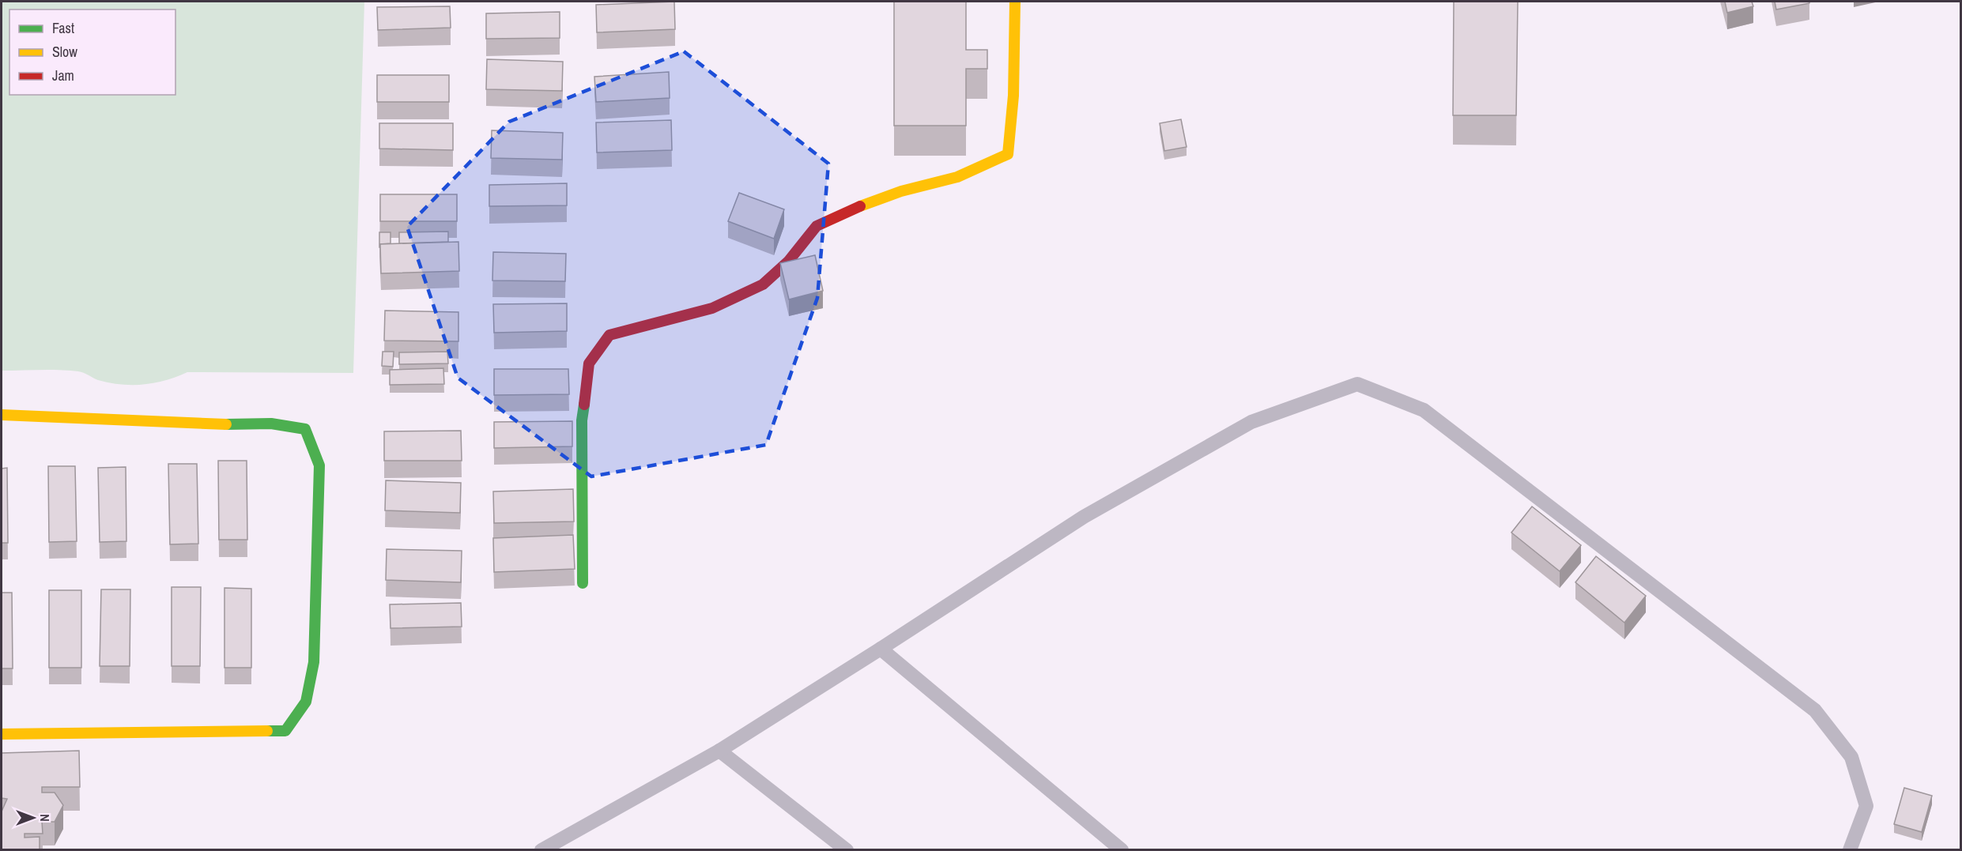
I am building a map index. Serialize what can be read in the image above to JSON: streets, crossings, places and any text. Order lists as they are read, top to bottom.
{
  "legend": ["Fast", "Slow", "Jam"],
  "north": "right"
}
